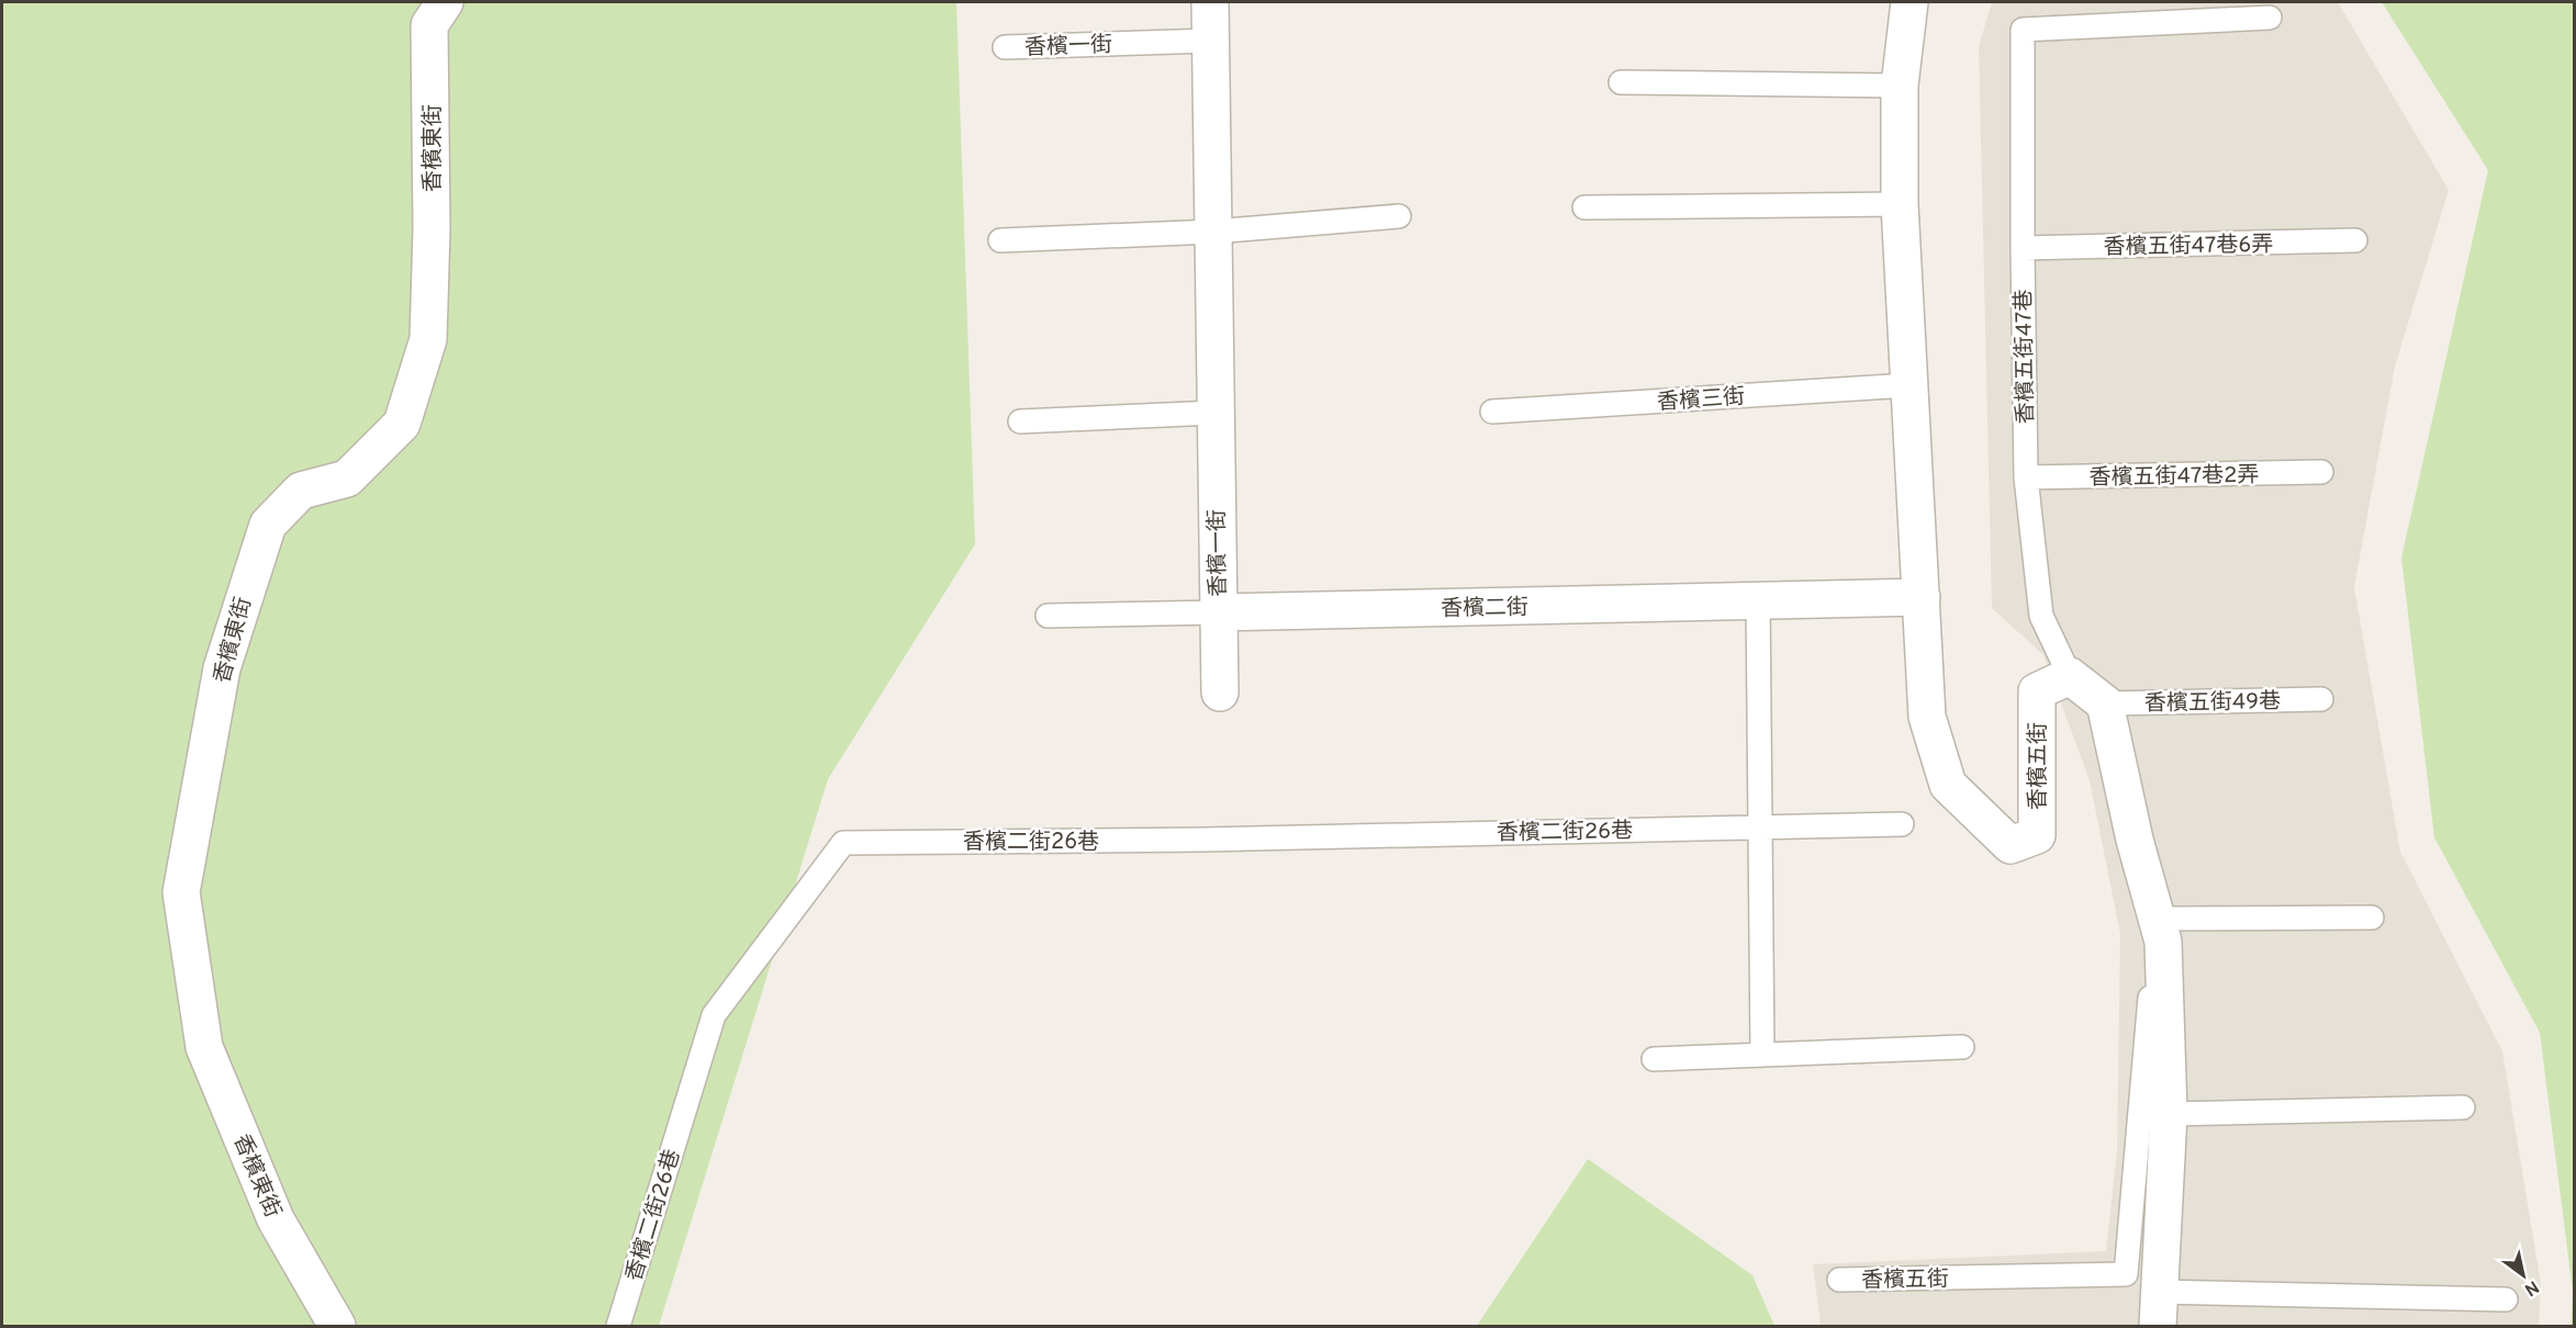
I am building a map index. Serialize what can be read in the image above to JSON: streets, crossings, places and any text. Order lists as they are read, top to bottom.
{
  "streets": {
    "street": [
      "香檳一街",
      "香檳東街",
      "香檳二街",
      "香檳五街"
    ],
    "lane": [
      "香檳五街47巷6弄",
      "香檳五街47巷",
      "香檳三街",
      "香檳五街47巷2弄",
      "香檳五街49巷",
      "香檳二街26巷"
    ]
  },
  "crossings": [
    ["香檳一街", "香檳二街"],
    ["香檳五街47巷6弄", "香檳五街47巷"],
    ["香檳五街47巷", "香檳五街47巷2弄"],
    ["香檳五街47巷", "香檳五街"],
    ["香檳二街", "香檳五街"],
    ["香檳五街49巷", "香檳五街"]
  ],
  "north": "bottom right"
}
